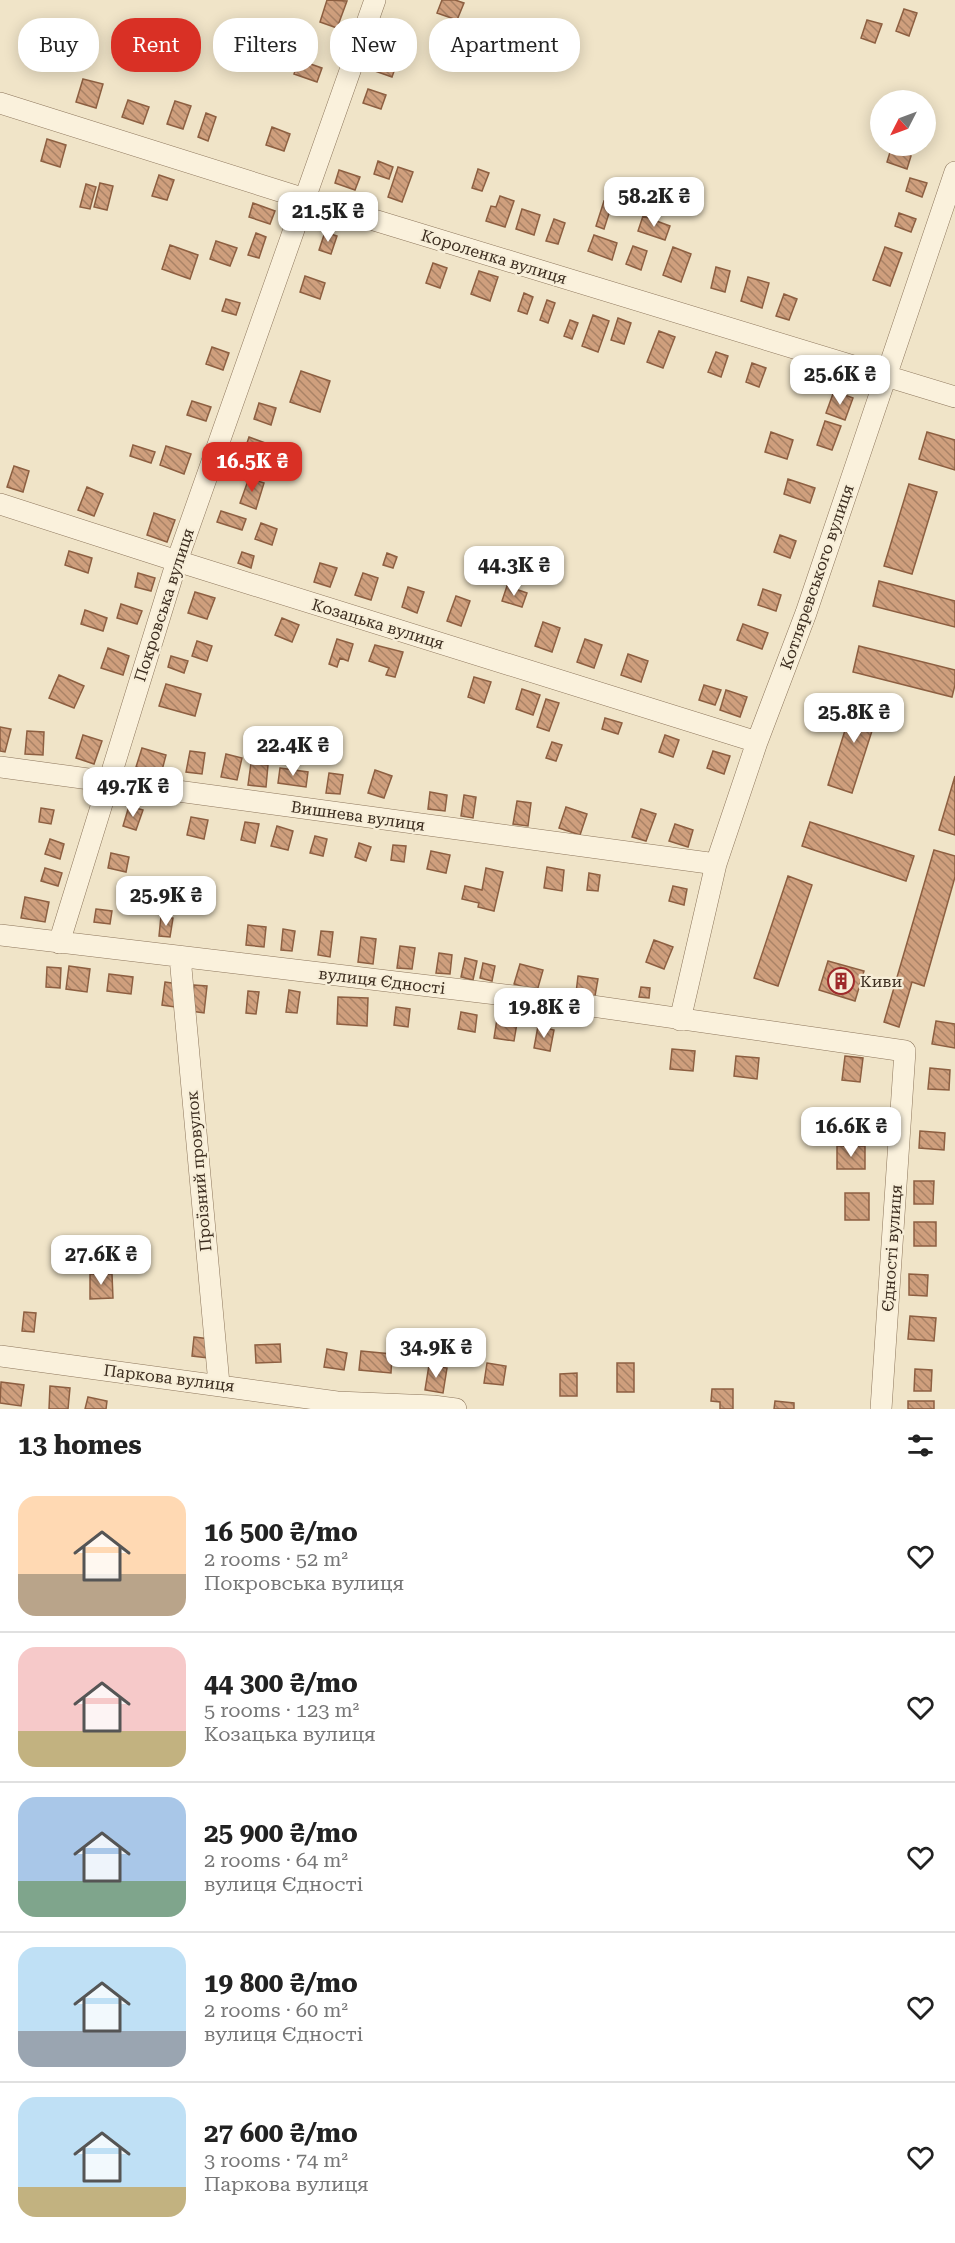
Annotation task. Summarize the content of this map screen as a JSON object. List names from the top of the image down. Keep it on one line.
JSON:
{"streets":{"street":["Короленка вулиця","Котляревського вулиця","Покровська вулиця","Козацька вулиця","Вишнева вулиця","вулиця Єдності","Проїзний провулок","Єдності вулиця","Паркова вулиця"]},"crossings":[["Короленка вулиця","Котляревського вулиця"],["Короленка вулиця","Покровська вулиця"],["Котляревського вулиця","Козацька вулиця"],["Котляревського вулиця","Вишнева вулиця"],["Котляревського вулиця","вулиця Єдності"],["Покровська вулиця","Козацька вулиця"],["Покровська вулиця","Вишнева вулиця"],["Покровська вулиця","вулиця Єдності"],["вулиця Єдності","Проїзний провулок"],["вулиця Єдності","Єдності вулиця"],["Проїзний провулок","Паркова вулиця"]],"places":{"building":["Киви"]},"north":"bottom left","page":{"chip":["Buy","Rent","Filters","New","Apartment"],"price":["58.2K ₴","21.5K ₴","25.6K ₴","16.5K ₴","44.3K ₴","25.8K ₴","22.4K ₴","49.7K ₴","25.9K ₴","19.8K ₴","16.6K ₴","27.6K ₴","34.9K ₴"],"heading":"13 homes","list":[{"name":"16 500 ₴/mo","note":"2 rooms · 52 m² · Покровська вулиця"},{"name":"44 300 ₴/mo","note":"5 rooms · 123 m² · Козацька вулиця"},{"name":"25 900 ₴/mo","note":"2 rooms · 64 m² · вулиця Єдності"},{"name":"19 800 ₴/mo","note":"2 rooms · 60 m² · вулиця Єдності"},{"name":"27 600 ₴/mo","note":"3 rooms · 74 m² · Паркова вулиця"}]}}
